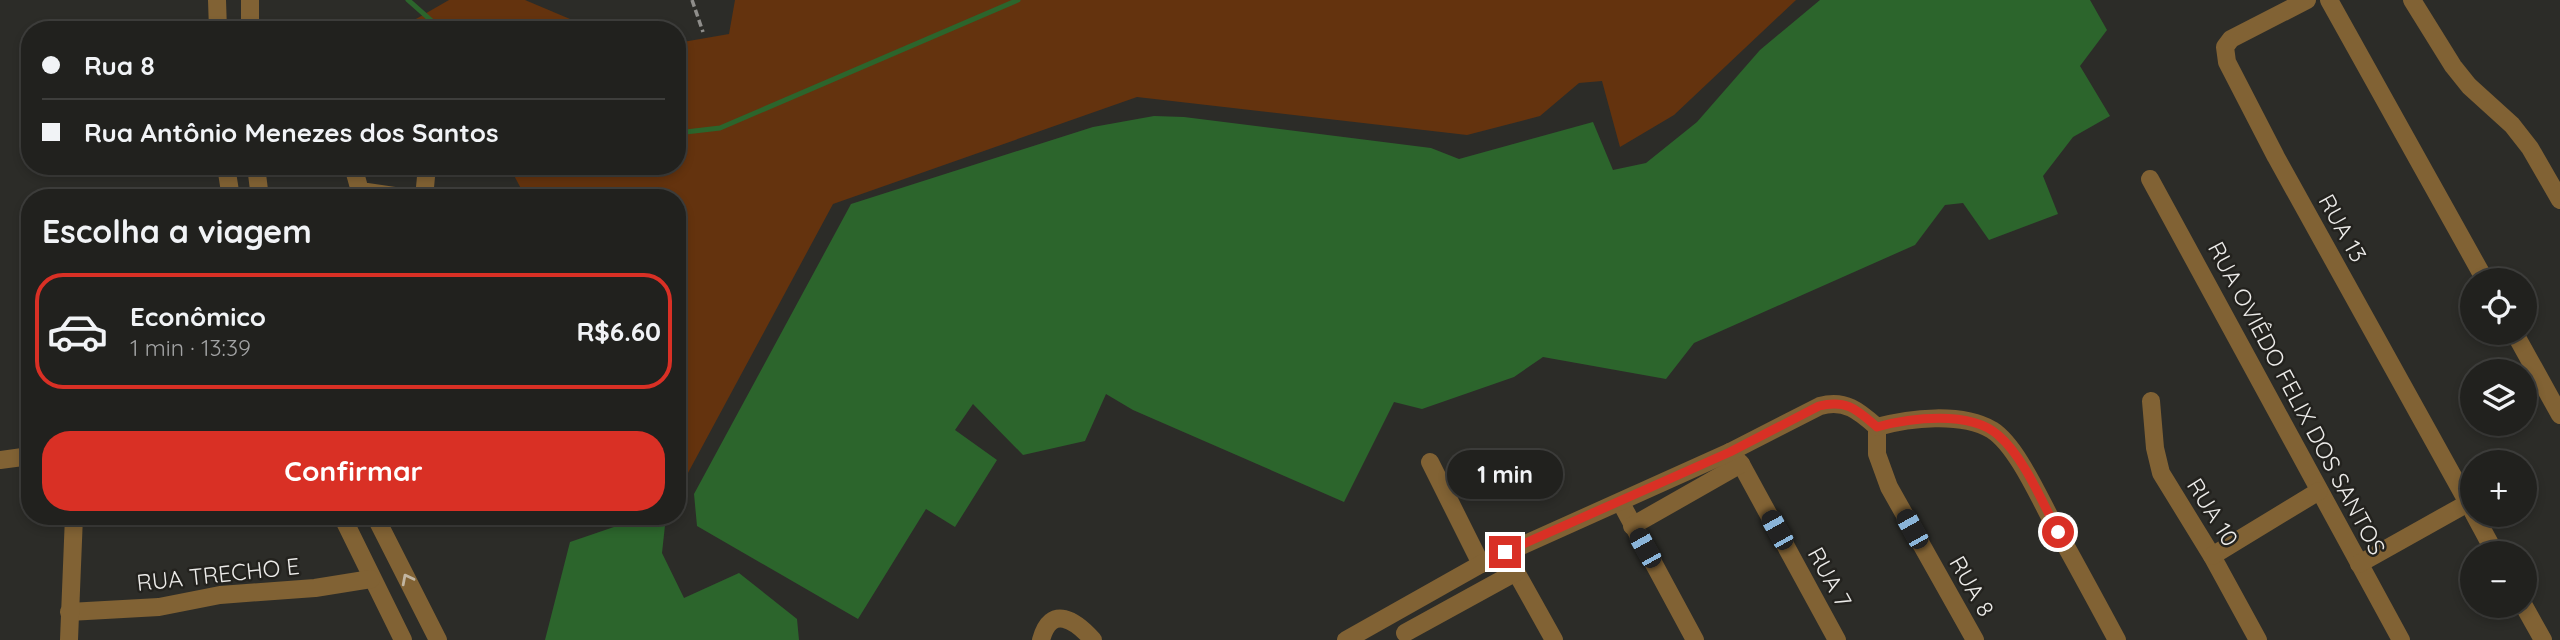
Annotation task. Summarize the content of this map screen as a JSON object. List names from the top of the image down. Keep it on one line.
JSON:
{"streets":{"street":["RUA 13","RUA OVIÊDO FELIX DOS SANTOS","RUA 10","RUA TRECHO E","RUA 7","RUA 8"]},"page":{"banner":["Rua 8","Rua Antônio Menezes dos Santos"],"heading":"Escolha a viagem","map_buttons":["+","−"],"list":[{"name":"Econômico","note":"1 min · 13:39","value":"R$6.60"}],"buttons":"Confirmar","bubble":"1 min"}}
